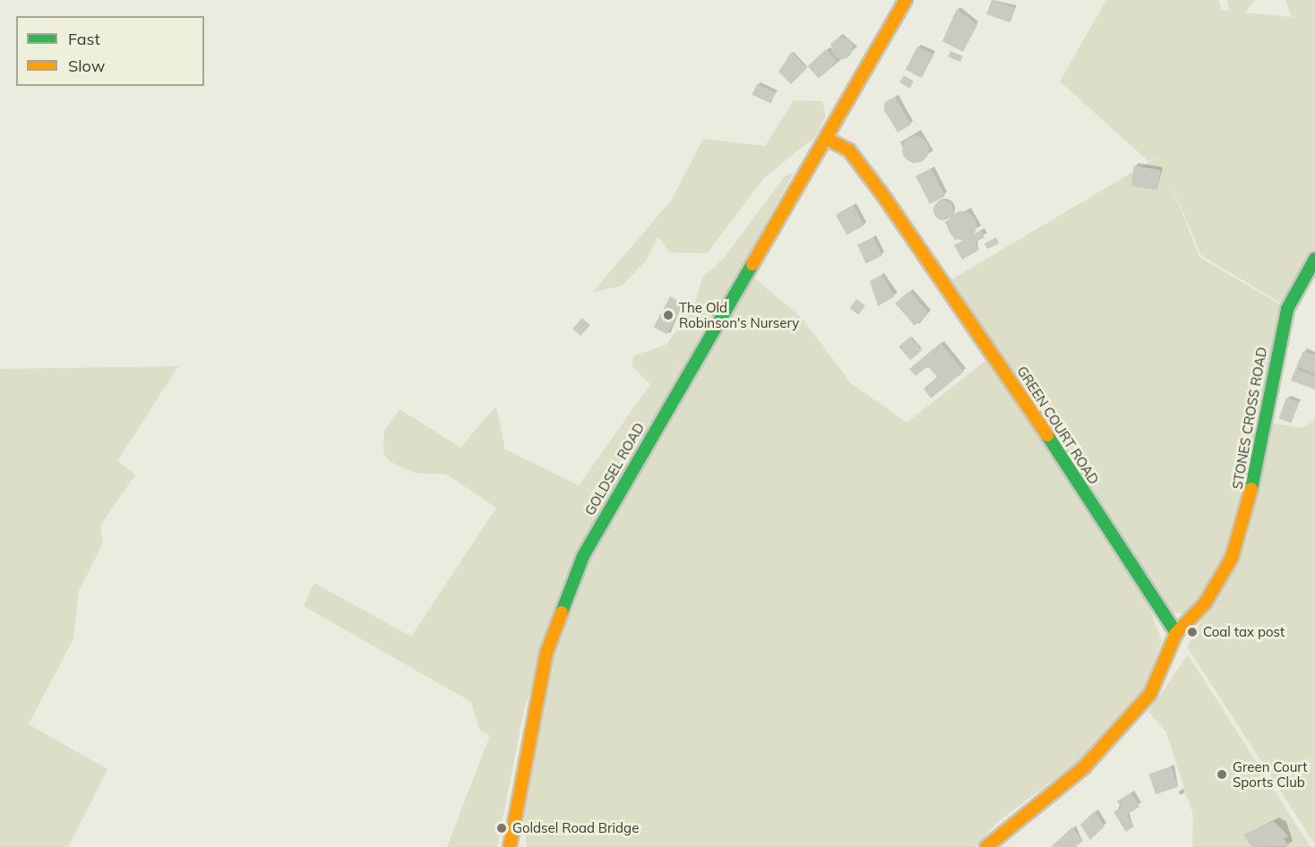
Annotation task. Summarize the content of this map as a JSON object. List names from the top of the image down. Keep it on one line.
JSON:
{"streets":{"street":["STONES CROSS ROAD","GREEN COURT ROAD","GOLDSEL ROAD"]},"crossings":[["STONES CROSS ROAD","GREEN COURT ROAD"],["GREEN COURT ROAD","GOLDSEL ROAD"]],"places":["The Old Robinson's Nursery","Coal tax post","Green Court Sports Club","Goldsel Road Bridge"],"legend":["Fast","Slow"]}
